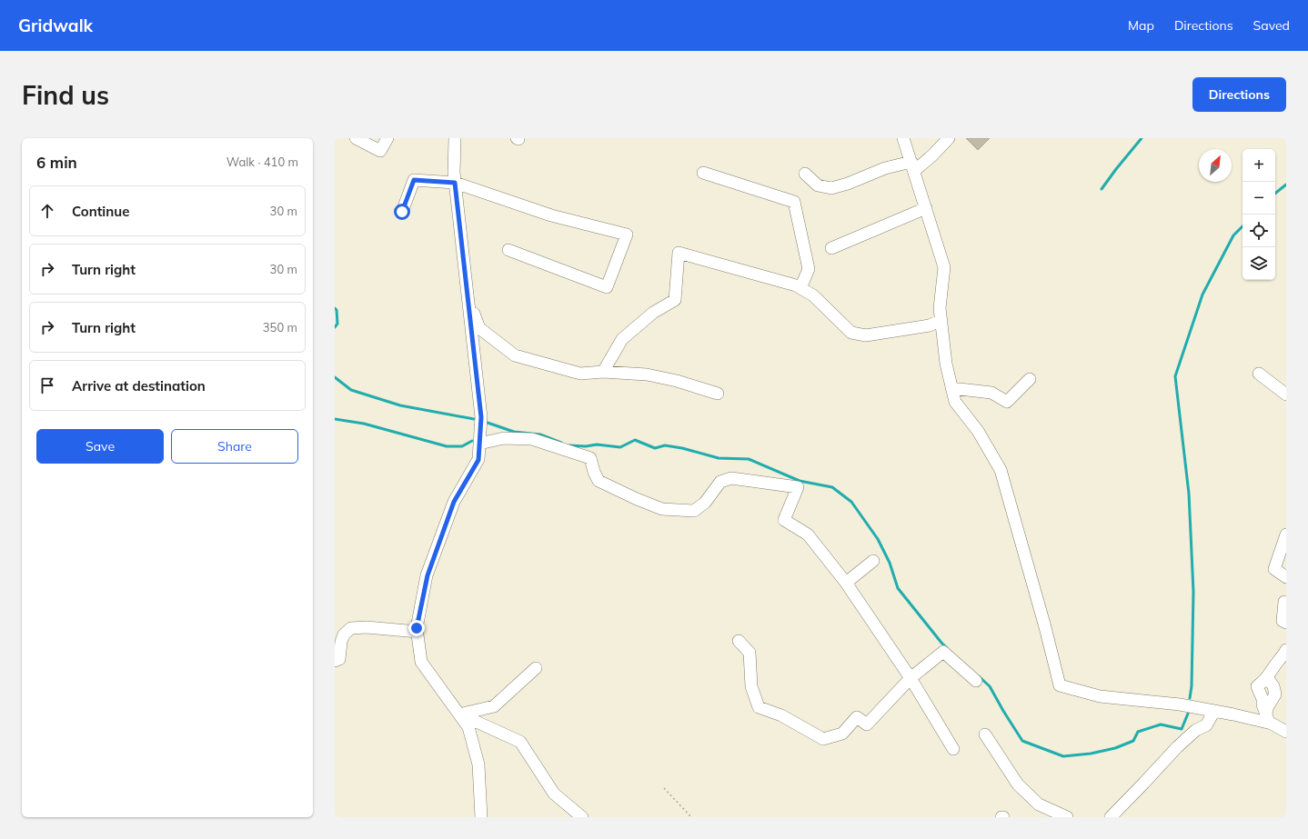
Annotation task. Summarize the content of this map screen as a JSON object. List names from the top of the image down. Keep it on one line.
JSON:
{"north":"top right","page":{"header":"Gridwalk","nav":["Map","Directions","Saved"],"buttons":["Directions",["Save","Share"]],"title":"Find us","heading":["6 min","Walk · 410 m"],"map_buttons":["+","−"],"list":[["Continue","30 m"],["Turn right","30 m"],["Turn right","350 m"],"Arrive at destination"]}}
